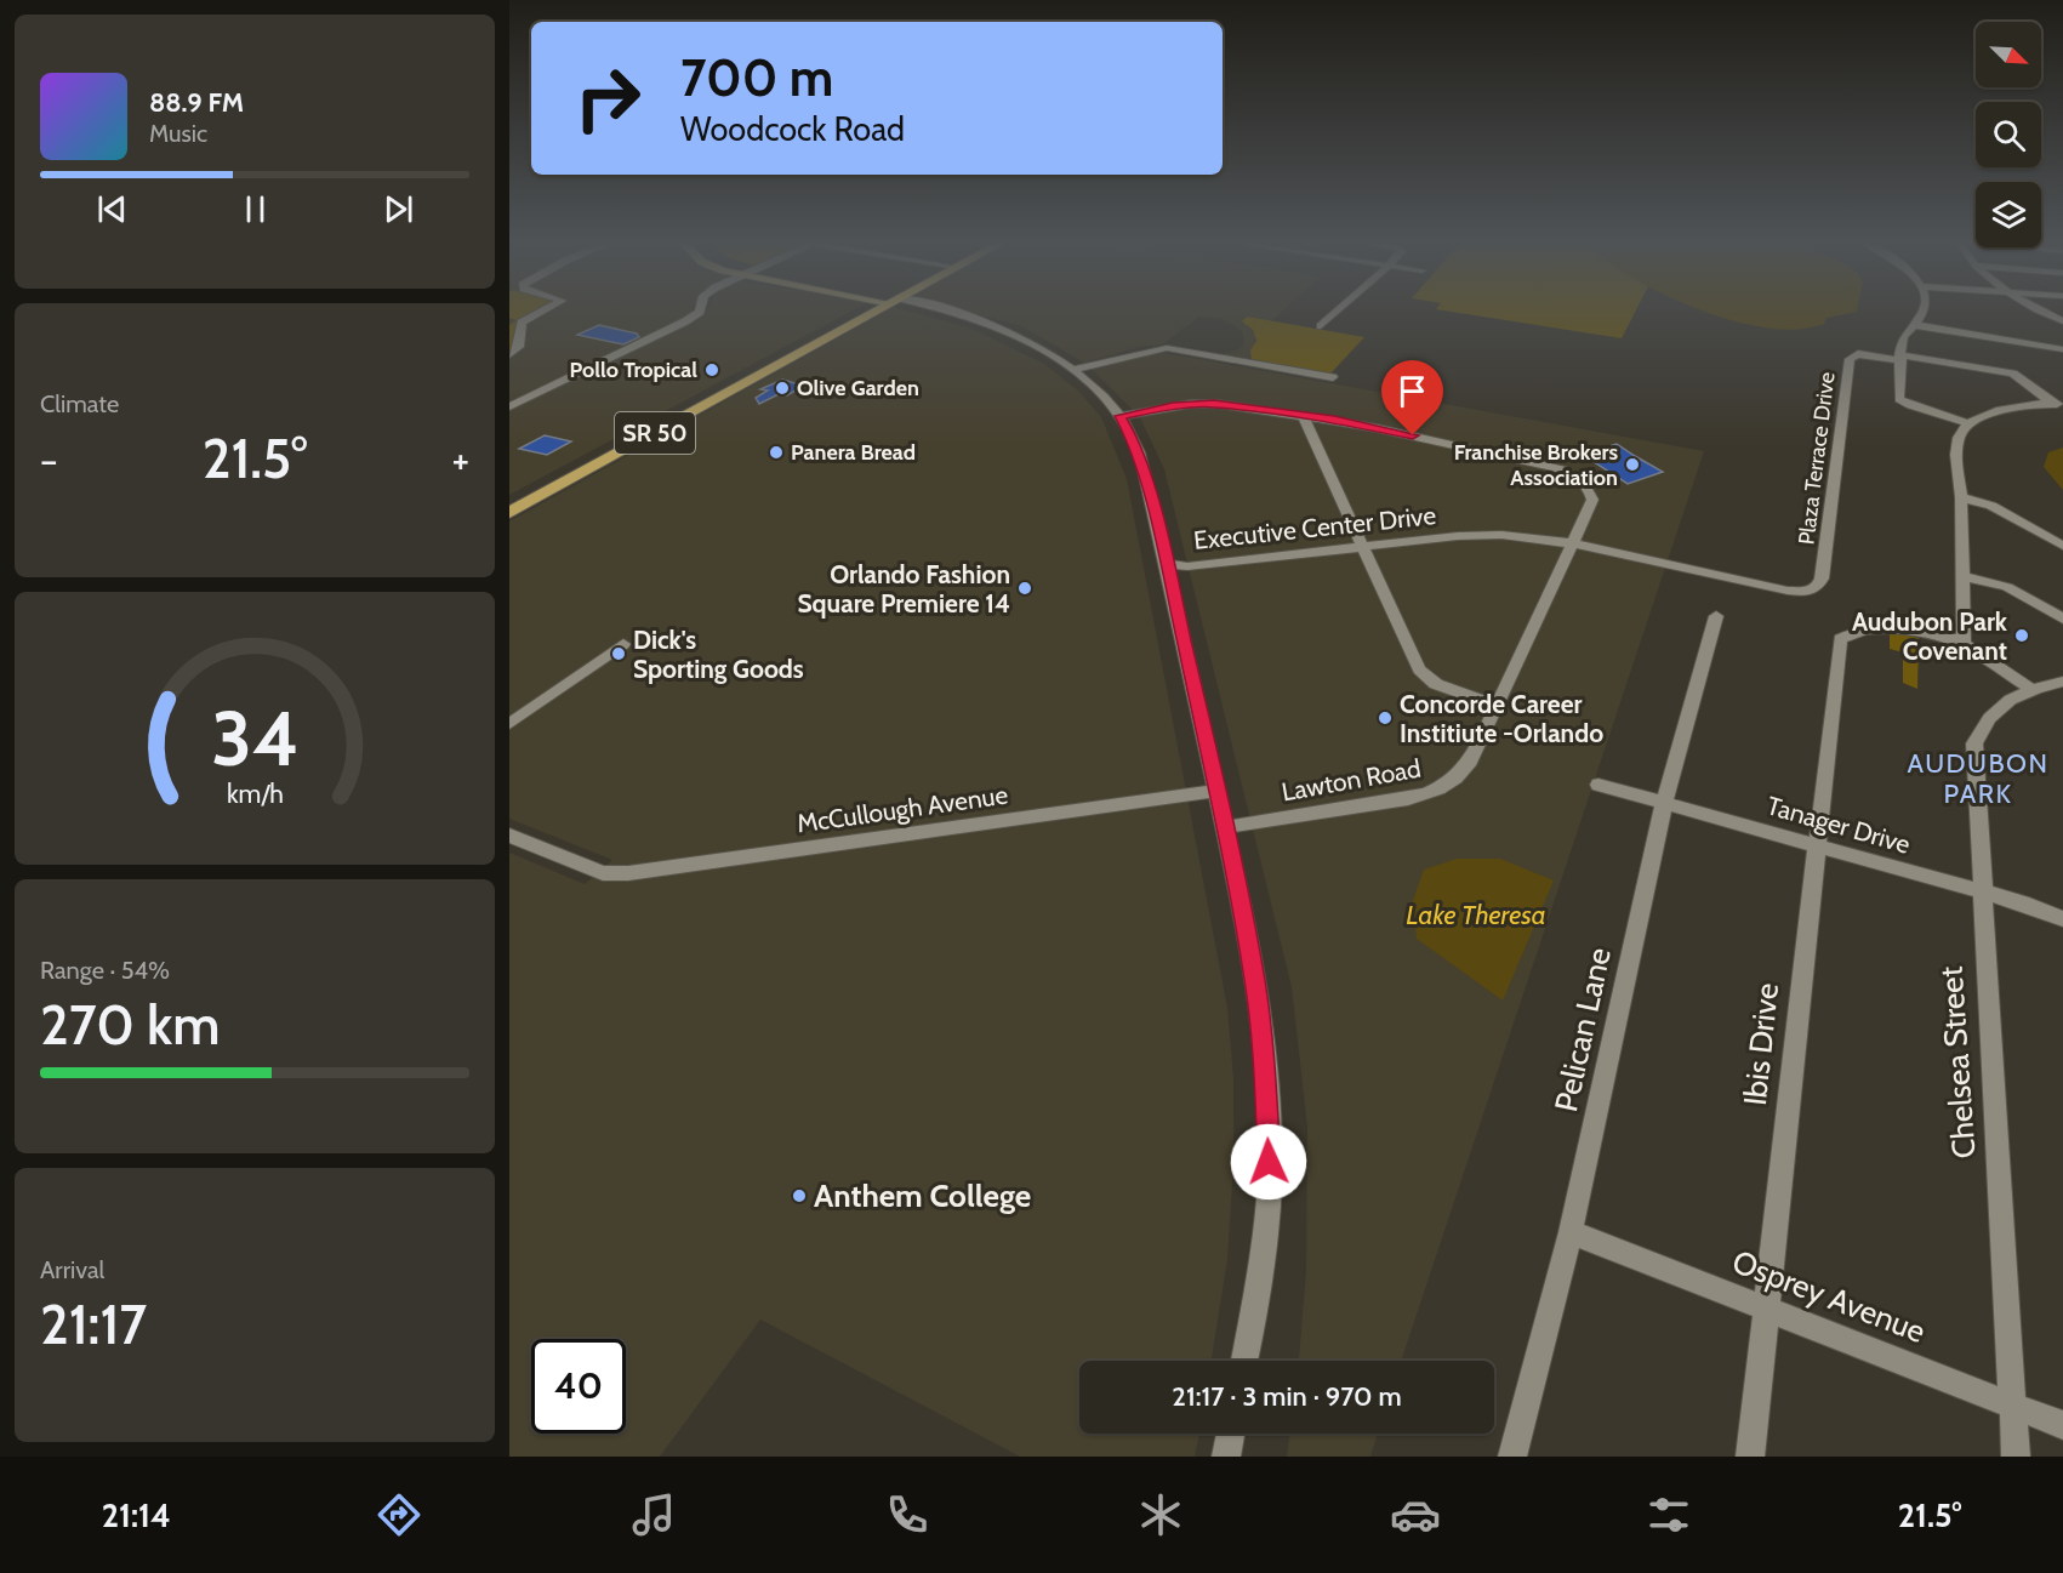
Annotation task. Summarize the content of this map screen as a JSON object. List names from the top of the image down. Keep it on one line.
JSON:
{"streets":{"highway":["SR 50"],"street":["Plaza Terrace Drive","Executive Center Drive","Lawton Road","McCullough Avenue","Tanager Drive","Pelican Lane","Ibis Drive","Chelsea Street","Osprey Avenue"]},"crossings":[["Plaza Terrace Drive","Executive Center Drive"],["Executive Center Drive","Lawton Road"],["Tanager Drive","Pelican Lane"],["Tanager Drive","Ibis Drive"],["Tanager Drive","Chelsea Street"],["Pelican Lane","Osprey Avenue"],["Ibis Drive","Osprey Avenue"],["Chelsea Street","Osprey Avenue"]],"districts":["AUDUBON PARK"],"water":["Lake Theresa"],"places":["Pollo Tropical","Olive Garden","Panera Bread","Franchise Brokers Association","Orlando Fashion Square Premiere 14","Audubon Park Covenant","Dick's Sporting Goods","Concorde Career Institiute -Orlando","Anthem College"],"north":"bottom right","page":{"turn":["700 m","Woodcock Road"],"song":["88.9 FM","Music"],"tile":["Climate",["Range · 54%","270 km"],["Arrival","21:17"]],"heat":["−","21.5°","+"],"limit":"40","trip":"21:17 · 3 min · 970 m","tabs":["21:14","21.5°"],"gauge":["34","km/h"]}}
